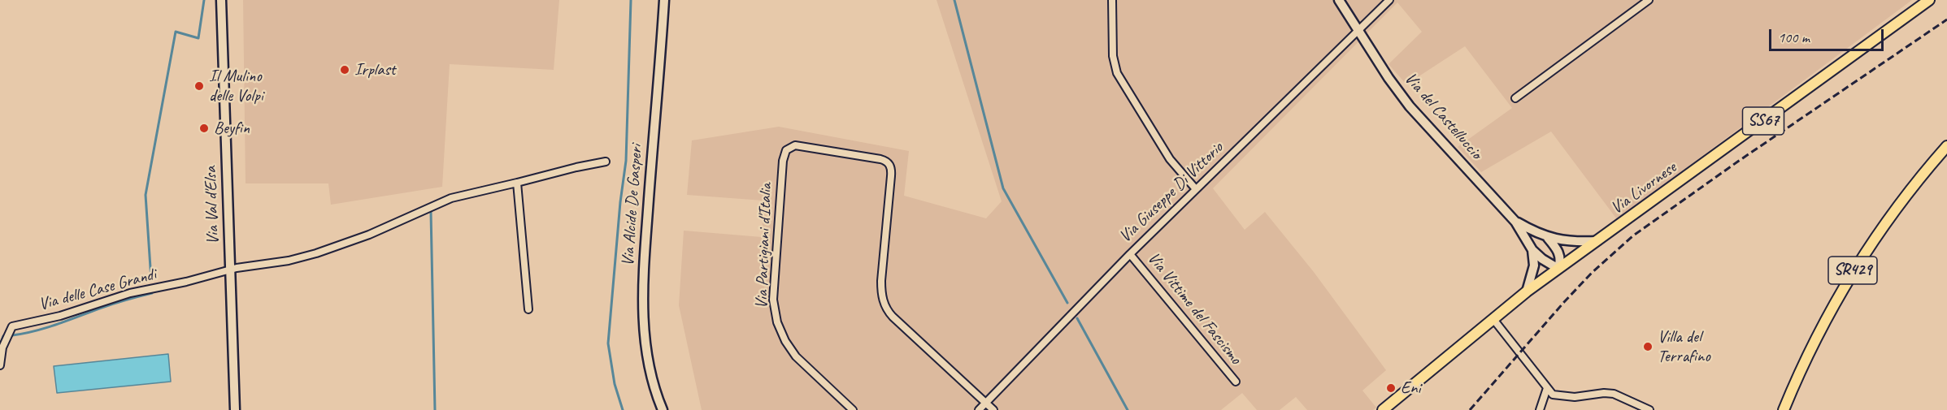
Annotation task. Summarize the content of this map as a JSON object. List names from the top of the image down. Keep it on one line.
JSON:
{"streets":{"main road":["SS67","Via Livornese","SR429"],"street":["Via del Castelluccio","Via Giuseppe Di Vittorio","Via Val d'Elsa","Via Alcide De Gasperi","Via Partigiani d'Italia","Via delle Case Grandi","Via Vittime del Fascismo"]},"crossings":[["Via del Castelluccio","Via Livornese"],["Via del Castelluccio","Via Giuseppe Di Vittorio"],["Via Giuseppe Di Vittorio","Via Partigiani d'Italia"],["Via Giuseppe Di Vittorio","Via Vittime del Fascismo"],["Via Val d'Elsa","Via delle Case Grandi"]],"places":["Irplast","Il Mulino delle Volpi","Beyfin","Villa del Terrafino","Eni"],"scale_bar":"100 m"}
